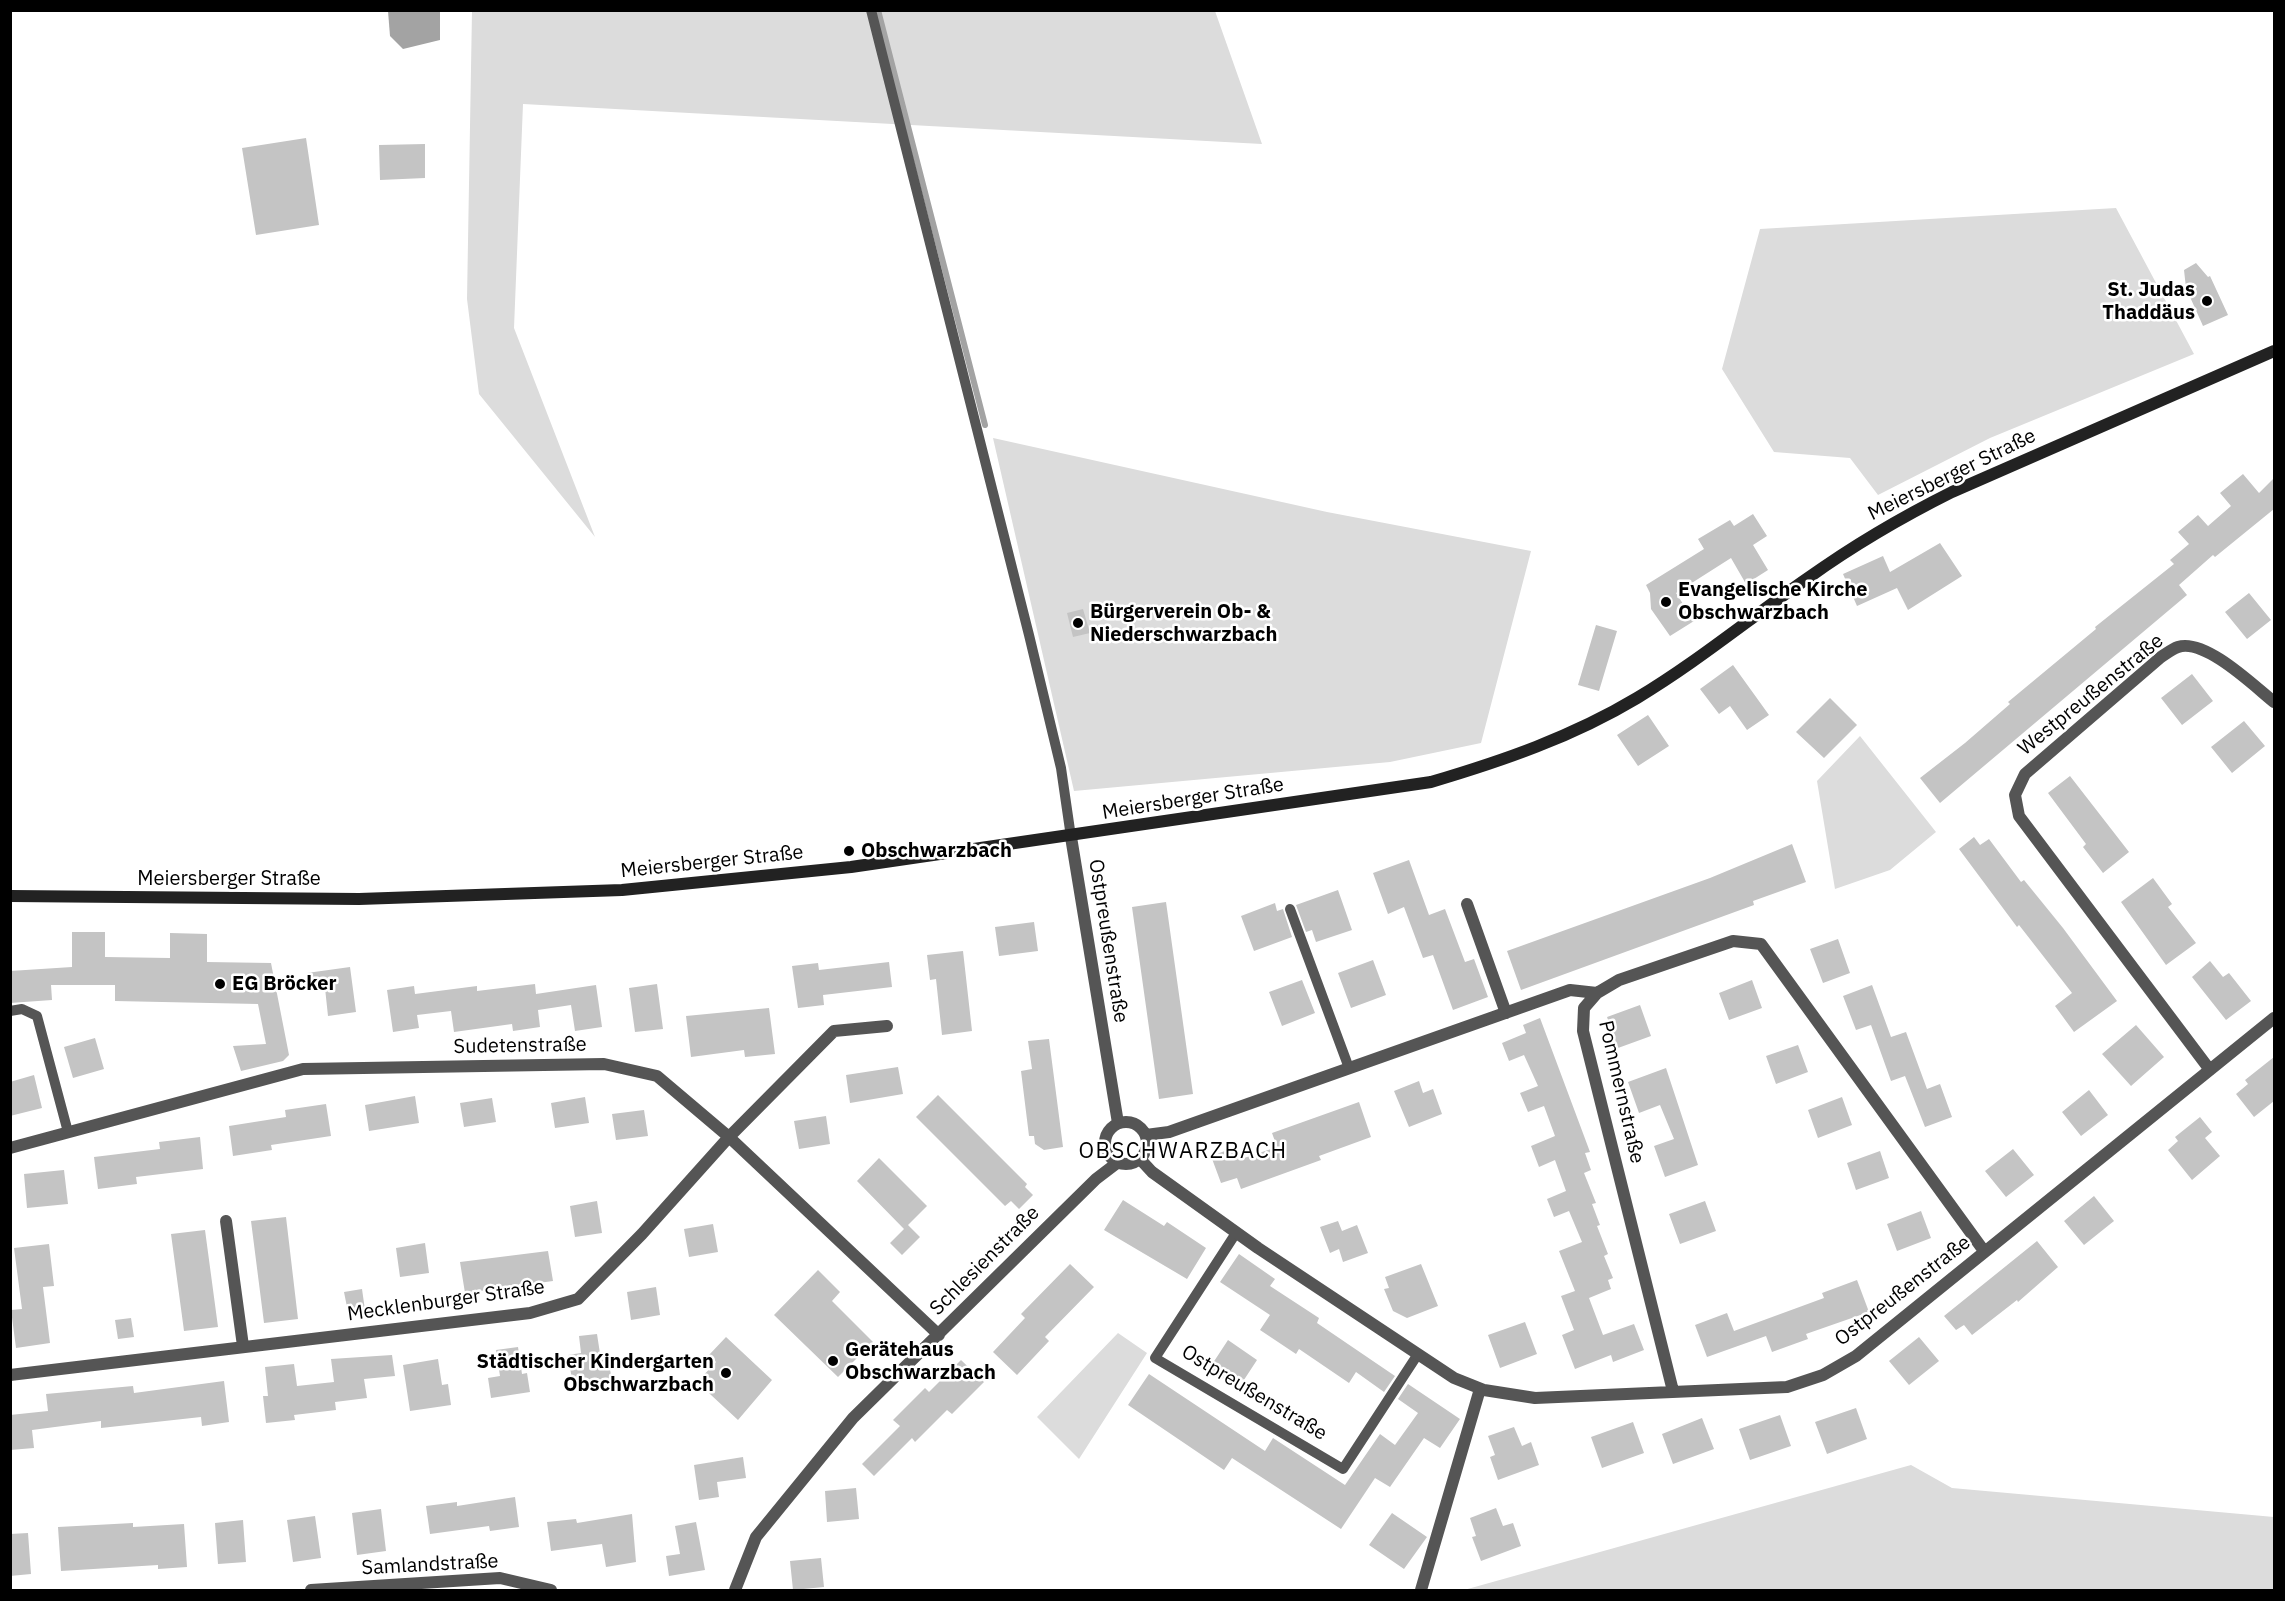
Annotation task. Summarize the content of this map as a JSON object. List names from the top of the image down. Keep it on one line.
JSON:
{"streets":{"main road":["Meiersberger Straße"],"street":["Westpreußenstraße","Ostpreußenstraße","Sudetenstraße","Pommernstraße","Schlesienstraße","Mecklenburger Straße","Samlandstraße"]},"crossings":[["Meiersberger Straße","Ostpreußenstraße"],["Westpreußenstraße","Ostpreußenstraße"],["Ostpreußenstraße","Pommernstraße"],["Ostpreußenstraße","Schlesienstraße"],["Sudetenstraße","Schlesienstraße"],["Sudetenstraße","Mecklenburger Straße"]],"districts":["OBSCHWARZBACH"],"places":["St. Judas Thaddäus","Evangelische Kirche Obschwarzbach","Bürgerverein Ob- & Niederschwarzbach","Obschwarzbach","EG Bröcker","Gerätehaus Obschwarzbach","Städtischer Kindergarten Obschwarzbach"]}
